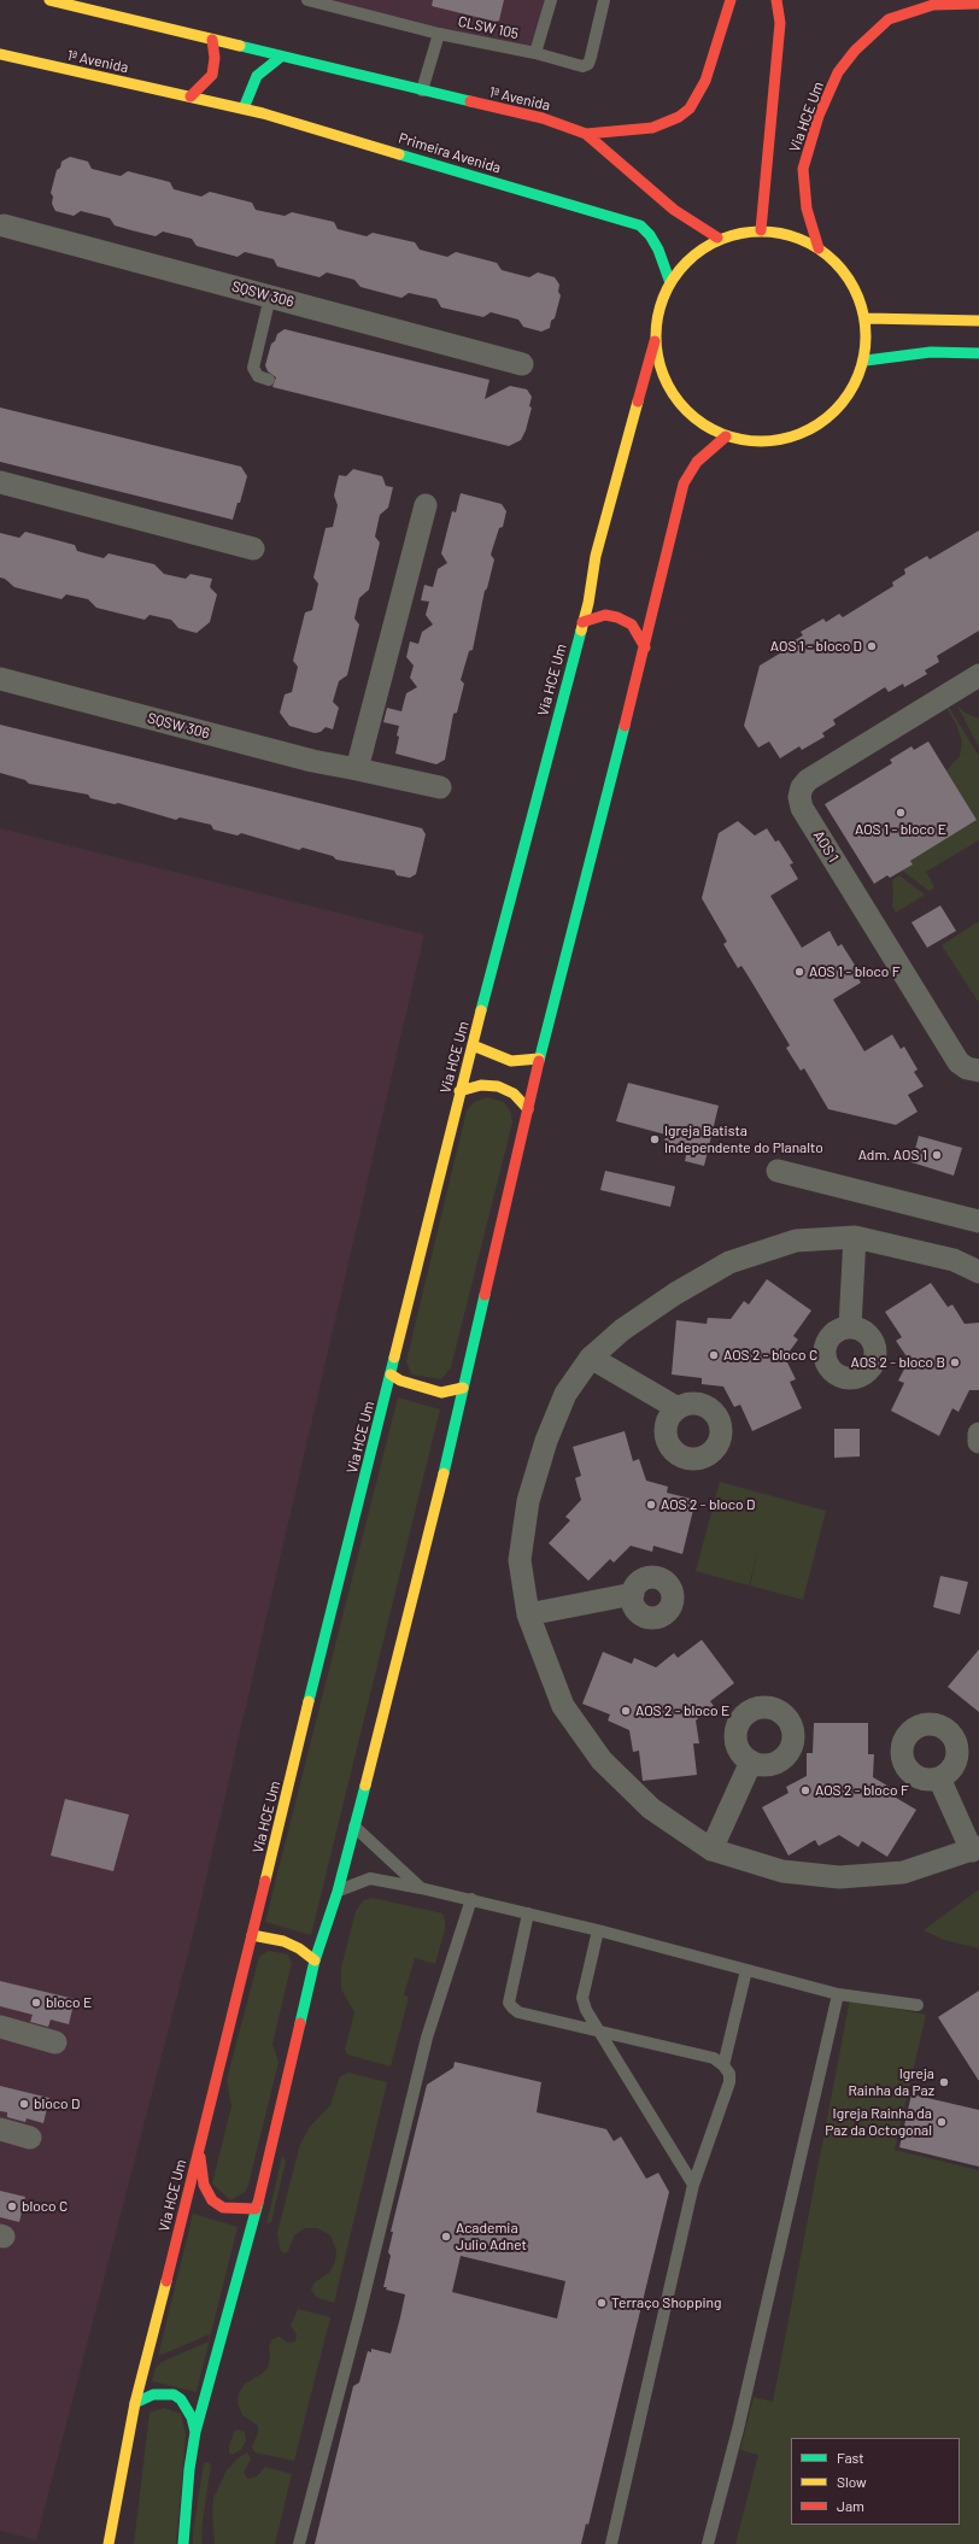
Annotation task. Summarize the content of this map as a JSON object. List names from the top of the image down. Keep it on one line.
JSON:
{"streets":{"main road":["1ª Avenida","Via HCE Um","Primeira Avenida"],"street":["SQSW 306","AOS 1"],"lane":["CLSW 105"]},"crossings":[["CLSW 105","1ª Avenida"],["1ª Avenida","Via HCE Um"],["1ª Avenida","Primeira Avenida"],["Via HCE Um","Primeira Avenida"]],"places":["AOS 1 - bloco D","AOS 1 - bloco E","AOS 1 - bloco F","Igreja Batista Independente do Planalto","Adm. AOS 1","AOS 2 - bloco C","AOS 2 - bloco B","AOS 2 - bloco D","AOS 2 - bloco E","AOS 2 - bloco F","bloco E","Igreja Rainha da Paz","bloco D","Igreja Rainha da Paz da Octogonal","bloco C","Academia Julio Adnet","Terraço Shopping"],"legend":["Fast","Slow","Jam"]}
